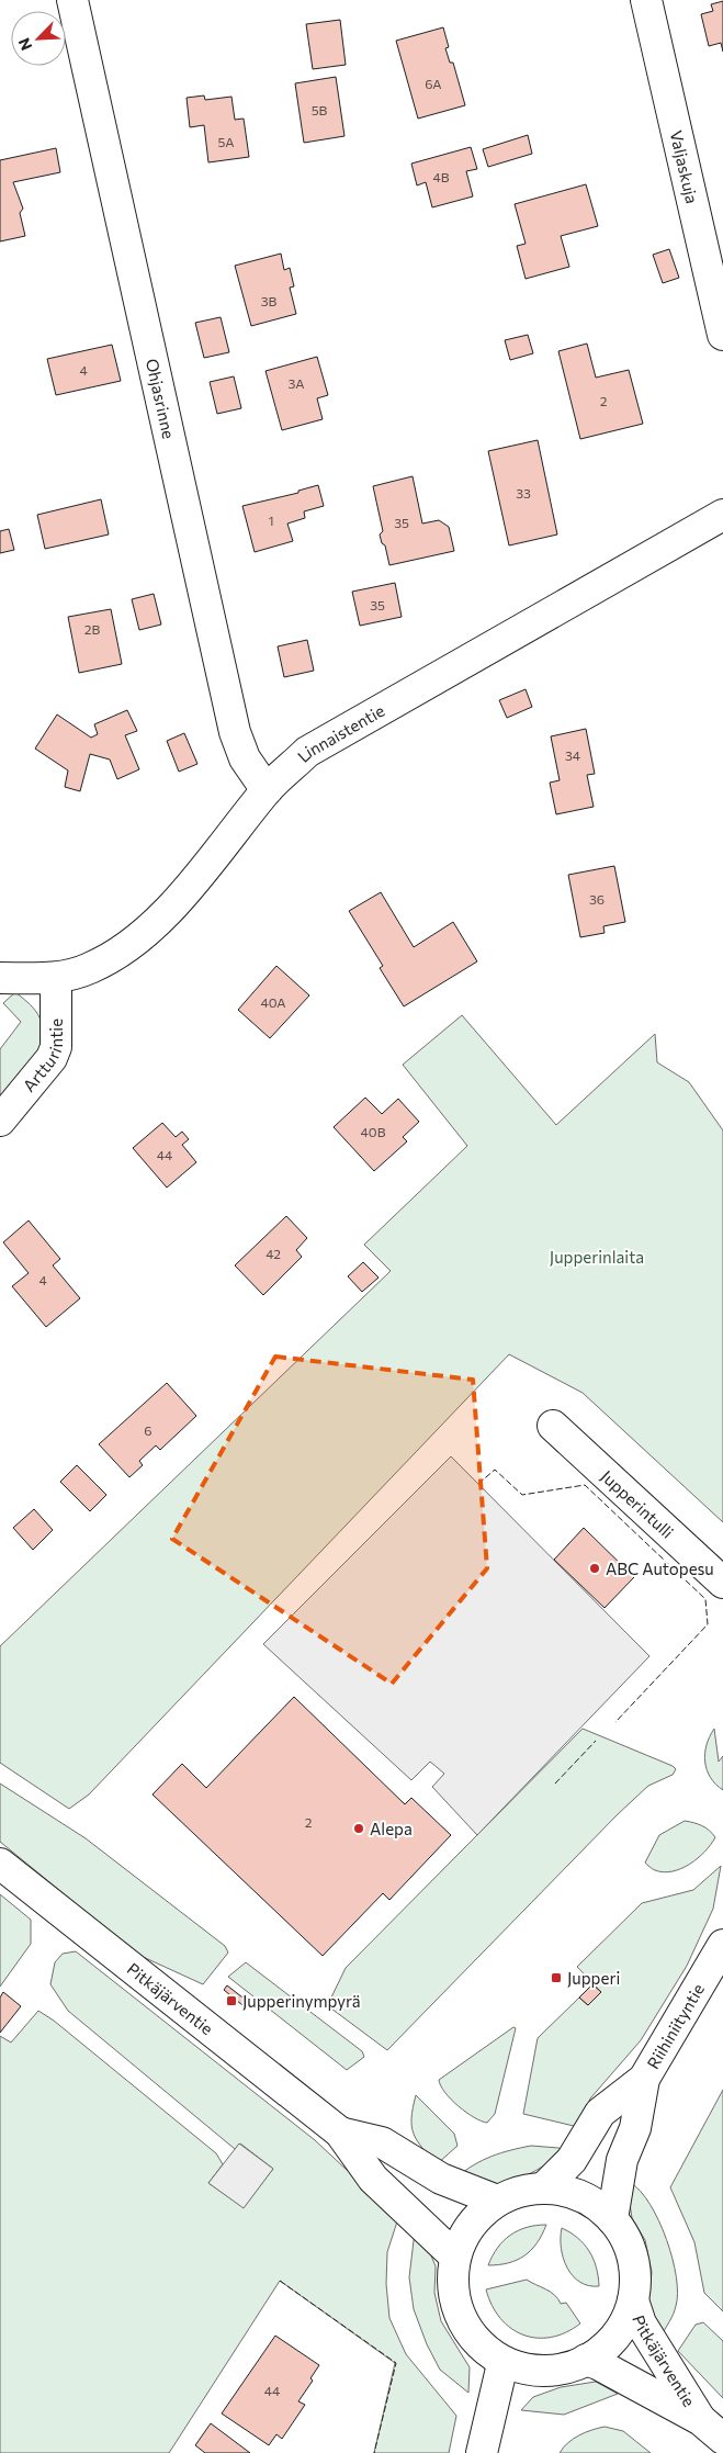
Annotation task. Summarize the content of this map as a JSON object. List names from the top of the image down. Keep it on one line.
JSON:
{"streets":{"street":["Valjaskuja","Ohjasrinne","Linnaistentie","Artturintie","Jupperintulli","Pitkäjärventie","Riihiniityntie"]},"crossings":[["Ohjasrinne","Linnaistentie"],["Linnaistentie","Artturintie"],["Pitkäjärventie","Riihiniityntie"]],"parks":["Jupperinlaita"],"places":{"other":["ABC Autopesu","Alepa"],"transit":["Jupperi","Jupperinympyrä"]},"house_numbers":["6A","5B","5A","4B","3B","4","3A","2","33","1","35","35","2B","34","36","40A","40B","44","42","4","6","2","44"],"north":"bottom left"}
